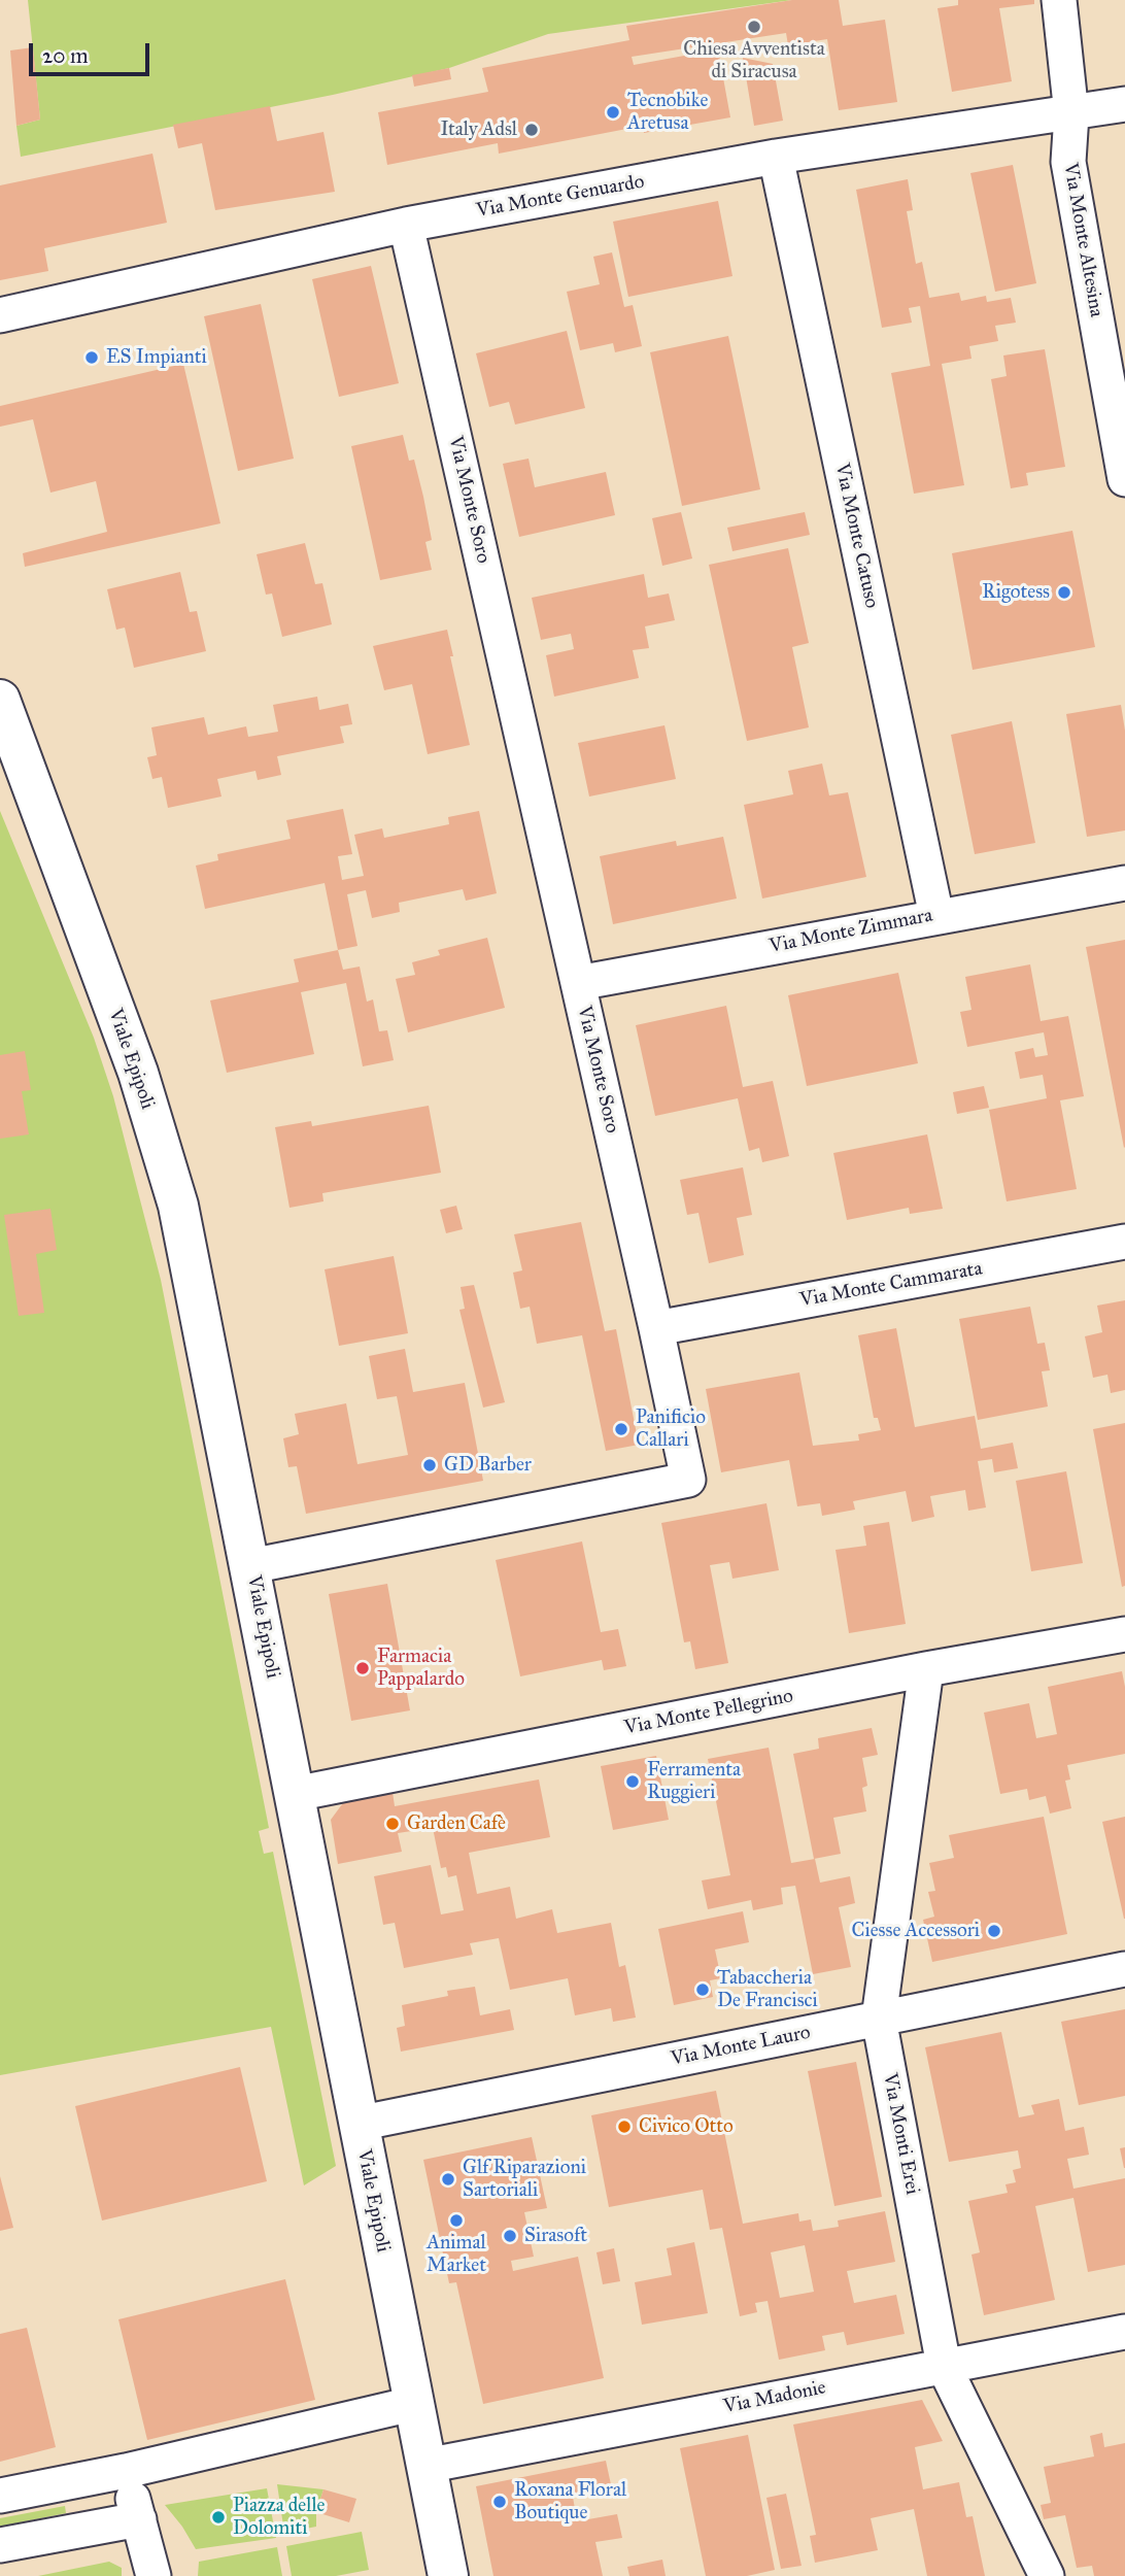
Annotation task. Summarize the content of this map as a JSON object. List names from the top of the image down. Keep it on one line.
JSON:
{"streets":{"main road":["Viale Epipoli"],"street":["Via Monte Genuardo","Via Monte Altesina","Via Monte Soro","Via Monte Catuso","Via Monte Zimmara","Via Monte Cammarata","Via Monte Pellegrino","Via Monte Lauro","Via Monti Erei","Via Madonie"]},"crossings":[["Via Monte Genuardo","Via Monte Altesina"],["Via Monte Genuardo","Via Monte Soro"],["Via Monte Genuardo","Via Monte Catuso"],["Via Monte Soro","Via Monte Zimmara"],["Via Monte Soro","Viale Epipoli"],["Via Monte Soro","Via Monte Cammarata"],["Via Monte Catuso","Via Monte Zimmara"],["Viale Epipoli","Via Monte Pellegrino"],["Viale Epipoli","Via Monte Lauro"],["Viale Epipoli","Via Madonie"],["Via Monte Pellegrino","Via Monti Erei"],["Via Monte Lauro","Via Monti Erei"],["Via Monti Erei","Via Madonie"]],"places":["Chiesa Avventista di Siracusa","Tecnobike Aretusa","Italy Adsl","ES Impianti","Rigotess","Panificio Callari","GD Barber","Farmacia Pappalardo","Ferramenta Ruggieri","Garden Cafè","Ciesse Accessori","Tabaccheria De Francisci","Civico Otto","Glf Riparazioni Sartoriali","Animal Market","Sirasoft","Roxana Floral Boutique","Piazza delle Dolomiti"],"scale_bar":"20 m"}
